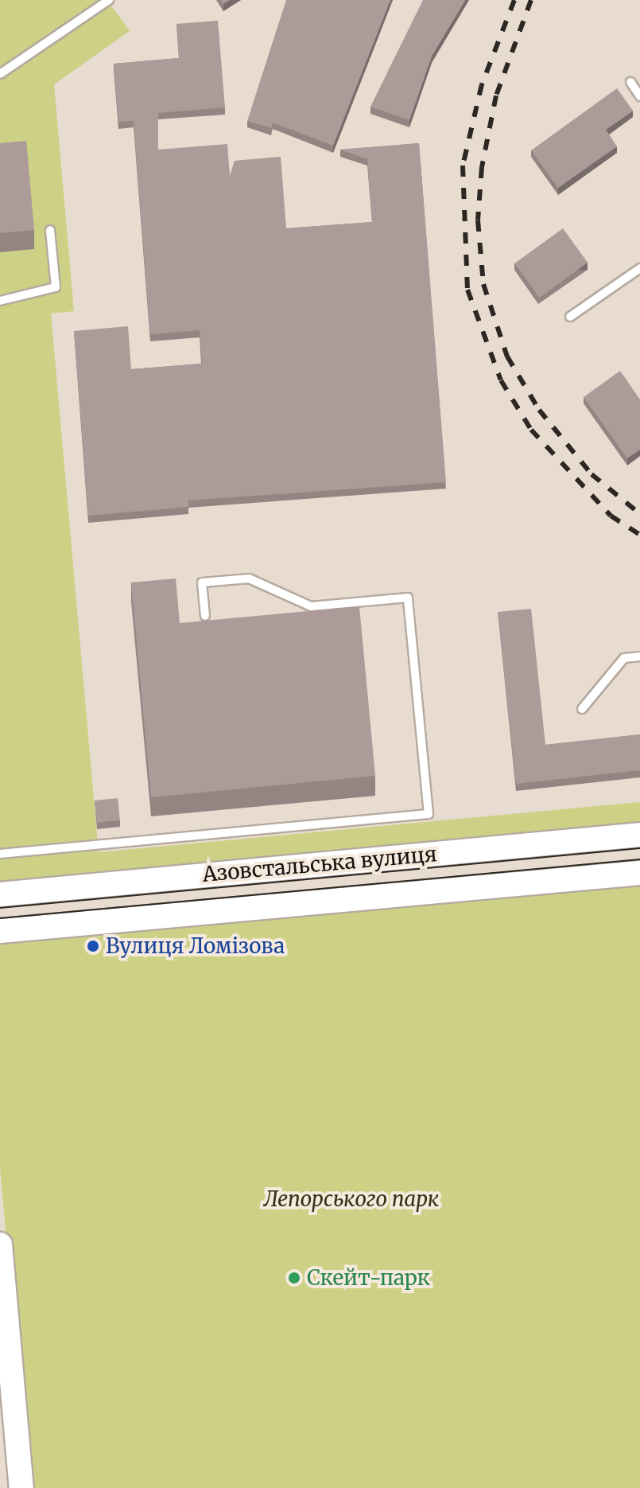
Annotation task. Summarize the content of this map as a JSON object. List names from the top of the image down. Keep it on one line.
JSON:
{"streets":{"street":["Азовстальська вулиця"]},"parks":["Лепорського парк"],"places":["Вулиця Ломізова","Скейт-парк"]}
